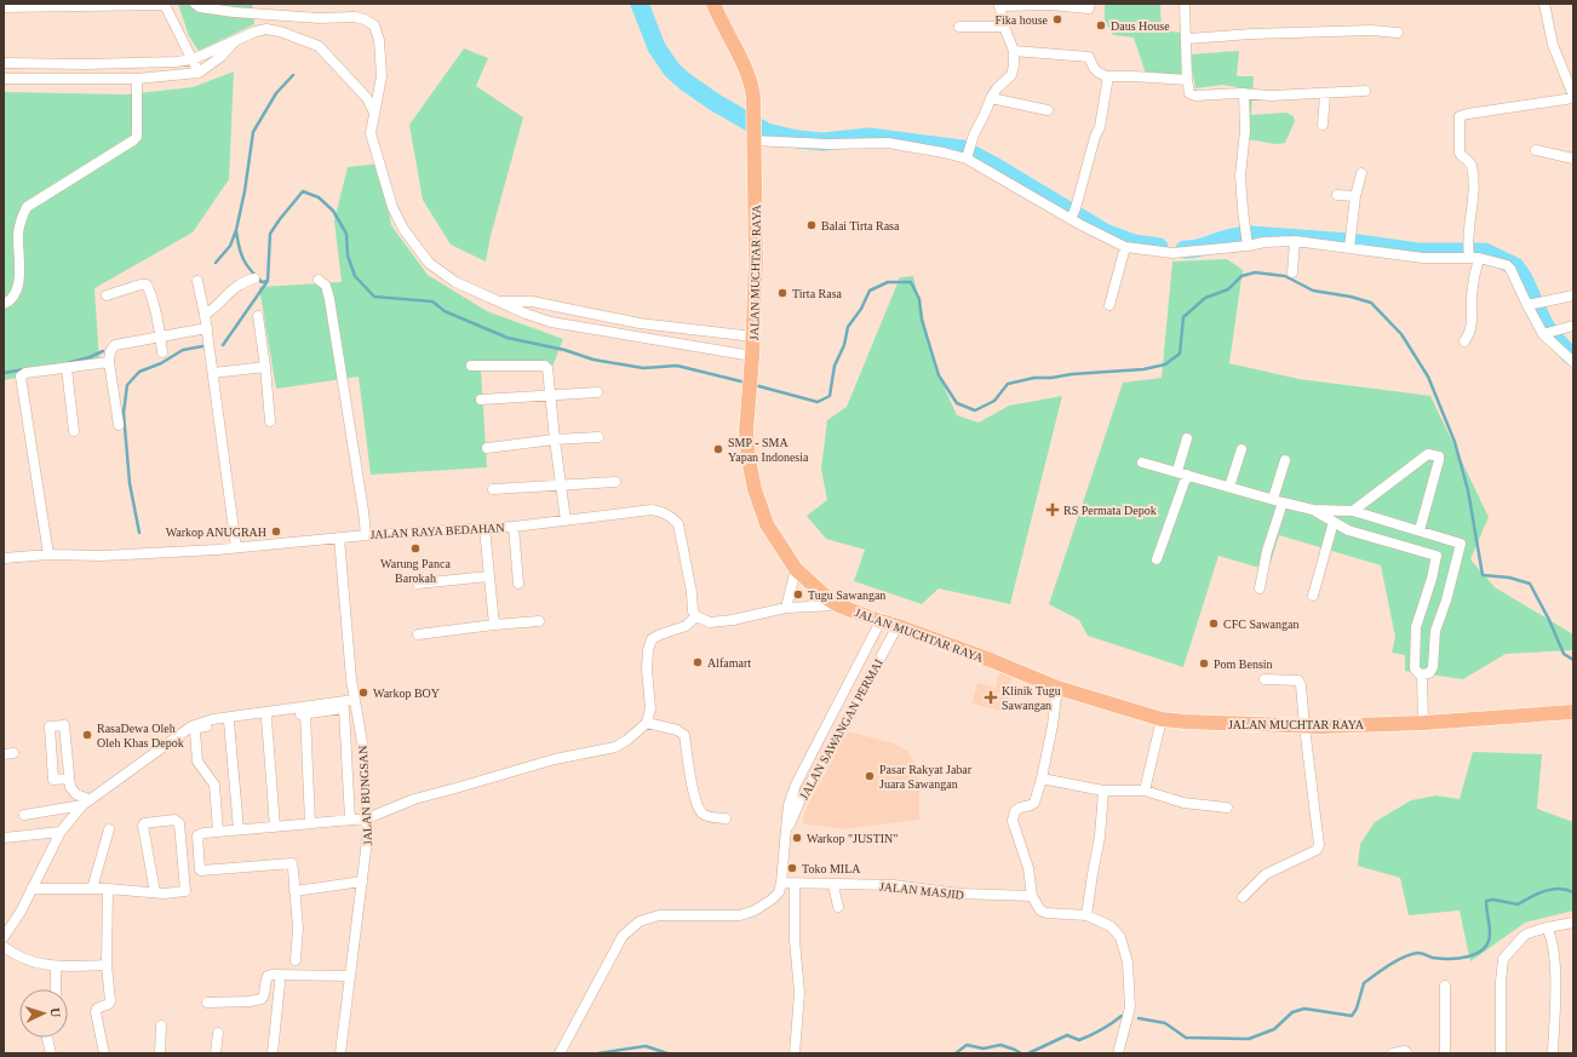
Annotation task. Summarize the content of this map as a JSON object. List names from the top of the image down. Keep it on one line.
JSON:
{"streets":{"highway":["JALAN MUCHTAR RAYA"],"street":["JALAN RAYA BEDAHAN","JALAN SAWANGAN PERMAI","JALAN BUNGSAN","JALAN MASJID"]},"crossings":[["JALAN MUCHTAR RAYA","JALAN SAWANGAN PERMAI"],["JALAN RAYA BEDAHAN","JALAN BUNGSAN"],["JALAN SAWANGAN PERMAI","JALAN MASJID"]],"places":{"other":["Fika house","Daus House","Balai Tirta Rasa","Tirta Rasa","SMP - SMA Yapan Indonesia","Warkop ANUGRAH","Warung Panca Barokah","Tugu Sawangan","CFC Sawangan","Alfamart","Pom Bensin","Warkop BOY","RasaDewa Oleh Oleh Khas Depok","Pasar Rakyat Jabar Juara Sawangan","Warkop \"JUSTIN\"","Toko MILA"],"health":["RS Permata Depok","Klinik Tugu Sawangan"]},"north":"right"}
